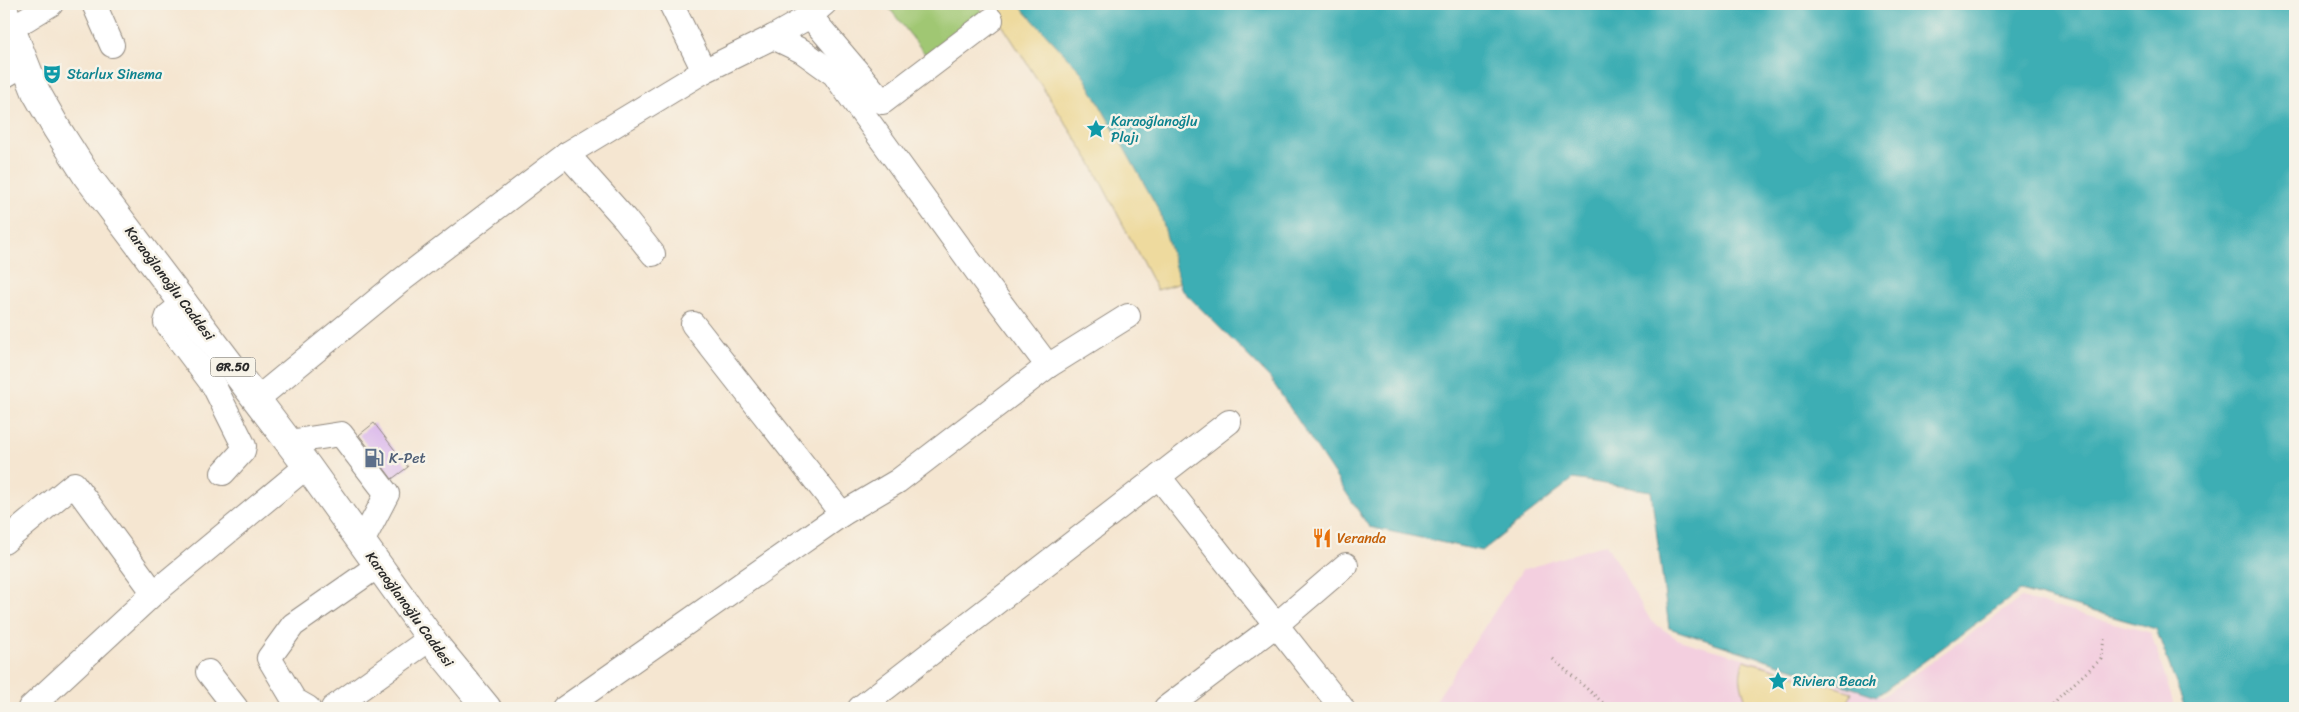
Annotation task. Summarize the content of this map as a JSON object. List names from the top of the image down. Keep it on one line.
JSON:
{"streets":{"main road":["Karaoğlanoğlu Caddesi","GR.50"]},"places":{"theatre":["Starlux Sinema"],"place":["Karaoğlanoğlu Plajı","Riviera Beach"],"fuel station":["K-Pet"],"restaurant":["Veranda"]}}
